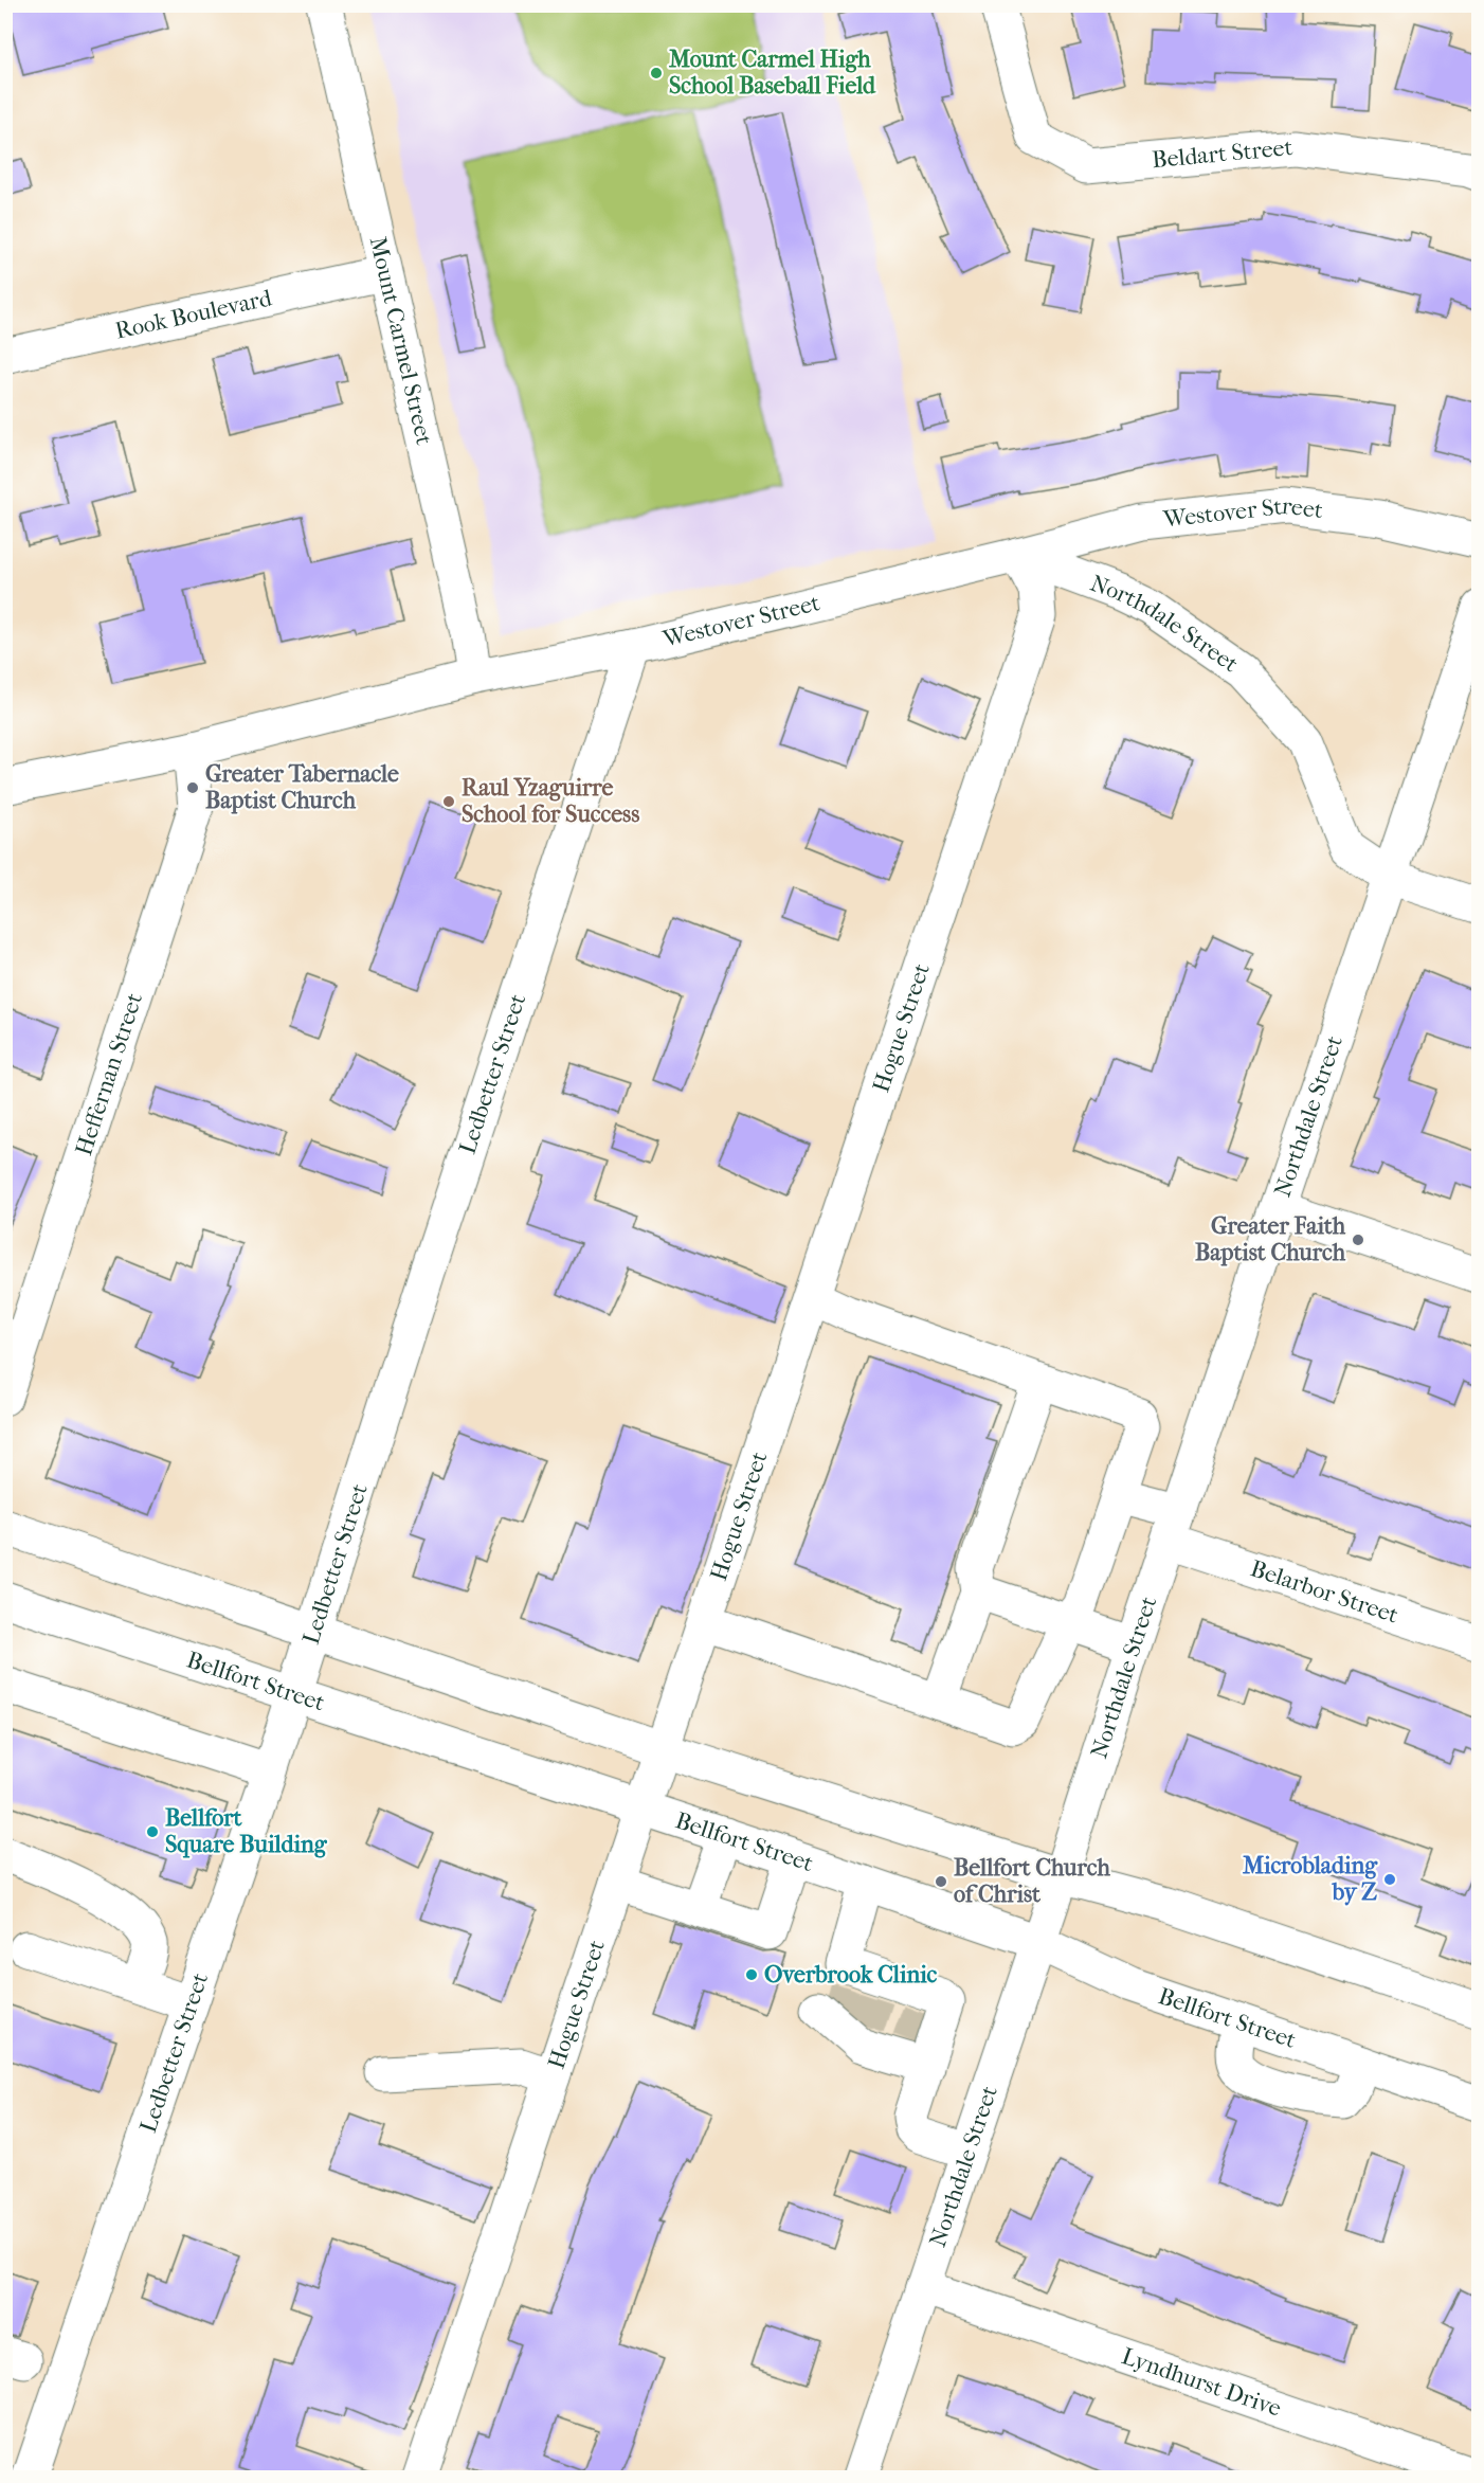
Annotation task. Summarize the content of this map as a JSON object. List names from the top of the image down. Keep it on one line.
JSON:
{"streets":{"street":["Beldart Street","Rook Boulevard","Mount Carmel Street","Westover Street","Northdale Street","Hogue Street","Ledbetter Street","Heffernan Street","Belarbor Street","Bellfort Street","Lyndhurst Drive"]},"crossings":[["Rook Boulevard","Mount Carmel Street"],["Mount Carmel Street","Westover Street"],["Westover Street","Northdale Street"],["Westover Street","Hogue Street"],["Westover Street","Ledbetter Street"],["Westover Street","Heffernan Street"],["Northdale Street","Hogue Street"],["Northdale Street","Belarbor Street"],["Northdale Street","Bellfort Street"],["Northdale Street","Lyndhurst Drive"],["Hogue Street","Bellfort Street"],["Ledbetter Street","Bellfort Street"]],"places":["Mount Carmel High School Baseball Field","Greater Tabernacle Baptist Church","Raul Yzaguirre School for Success","Greater Faith Baptist Church","Bellfort Square Building","Microblading by Z","Bellfort Church of Christ","Overbrook Clinic"]}
